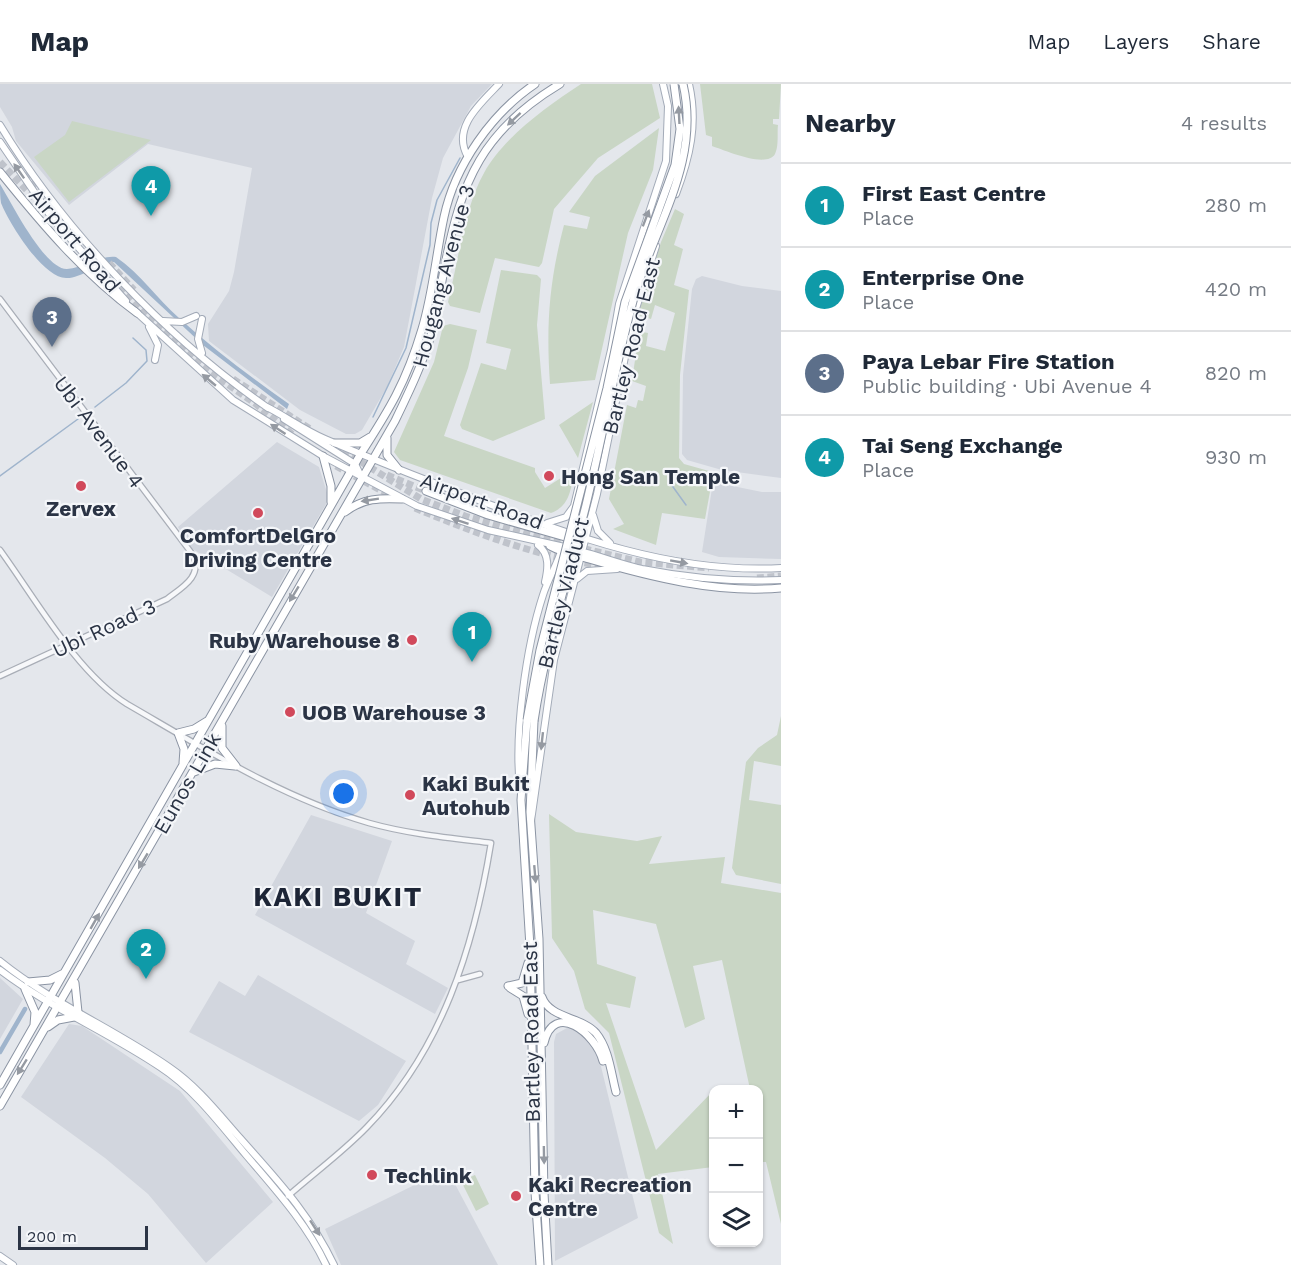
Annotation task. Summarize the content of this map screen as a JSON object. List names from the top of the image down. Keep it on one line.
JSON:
{"streets":{"highway":["Hougang Avenue 3","Bartley Road East","Bartley Viaduct","Eunos Link"],"main road":["Airport Road"],"street":["Ubi Avenue 4","Ubi Road 3"]},"crossings":[["Airport Road","Hougang Avenue 3"],["Airport Road","Bartley Road East"],["Airport Road","Eunos Link"],["Hougang Avenue 3","Eunos Link"],["Bartley Road East","Bartley Viaduct"],["Ubi Avenue 4","Ubi Road 3"]],"districts":["KAKI BUKIT"],"places":["Hong San Temple","Zervex","ComfortDelGro Driving Centre","Ruby Warehouse 8","UOB Warehouse 3","Kaki Bukit Autohub","Techlink","Kaki Recreation Centre"],"scale_bar":"200 m","page":{"header":"Map","nav":["Map","Layers","Share"],"heading":["Nearby","4 results"],"list":[{"mark":"1","name":"First East Centre","note":"Place","value":"280 m"},{"mark":"2","name":"Enterprise One","note":"Place","value":"420 m"},{"mark":"3","name":"Paya Lebar Fire Station","note":"Public building · Ubi Avenue 4","value":"820 m"},{"mark":"4","name":"Tai Seng Exchange","note":"Place","value":"930 m"}],"pins":["4","3","1","2"],"map_buttons":["+","−"],"scale":"200 m"}}
